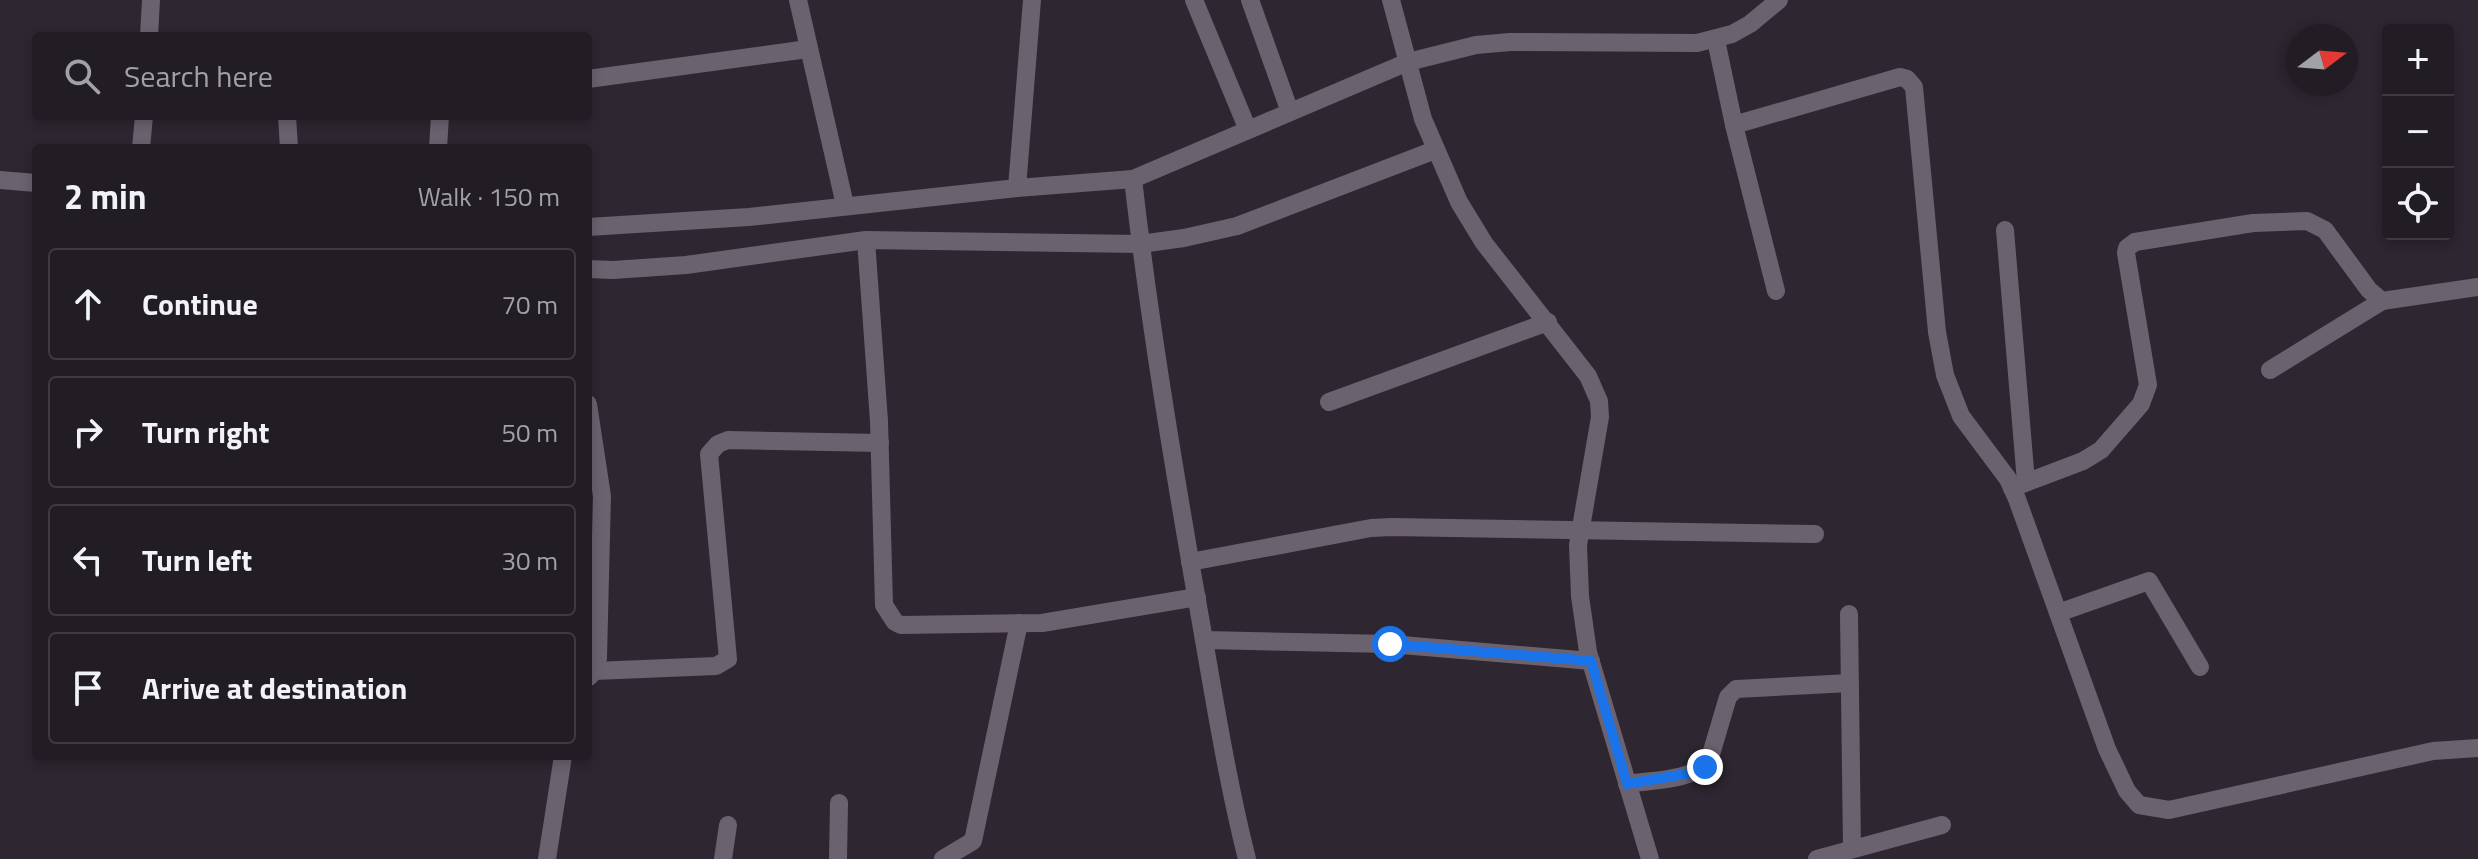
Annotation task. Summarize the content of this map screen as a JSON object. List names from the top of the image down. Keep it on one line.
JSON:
{"north":"right","page":{"map_buttons":["+","−"],"search":"Search here","heading":["2 min","Walk · 150 m"],"list":[["Continue","70 m"],["Turn right","50 m"],["Turn left","30 m"],"Arrive at destination"]}}
